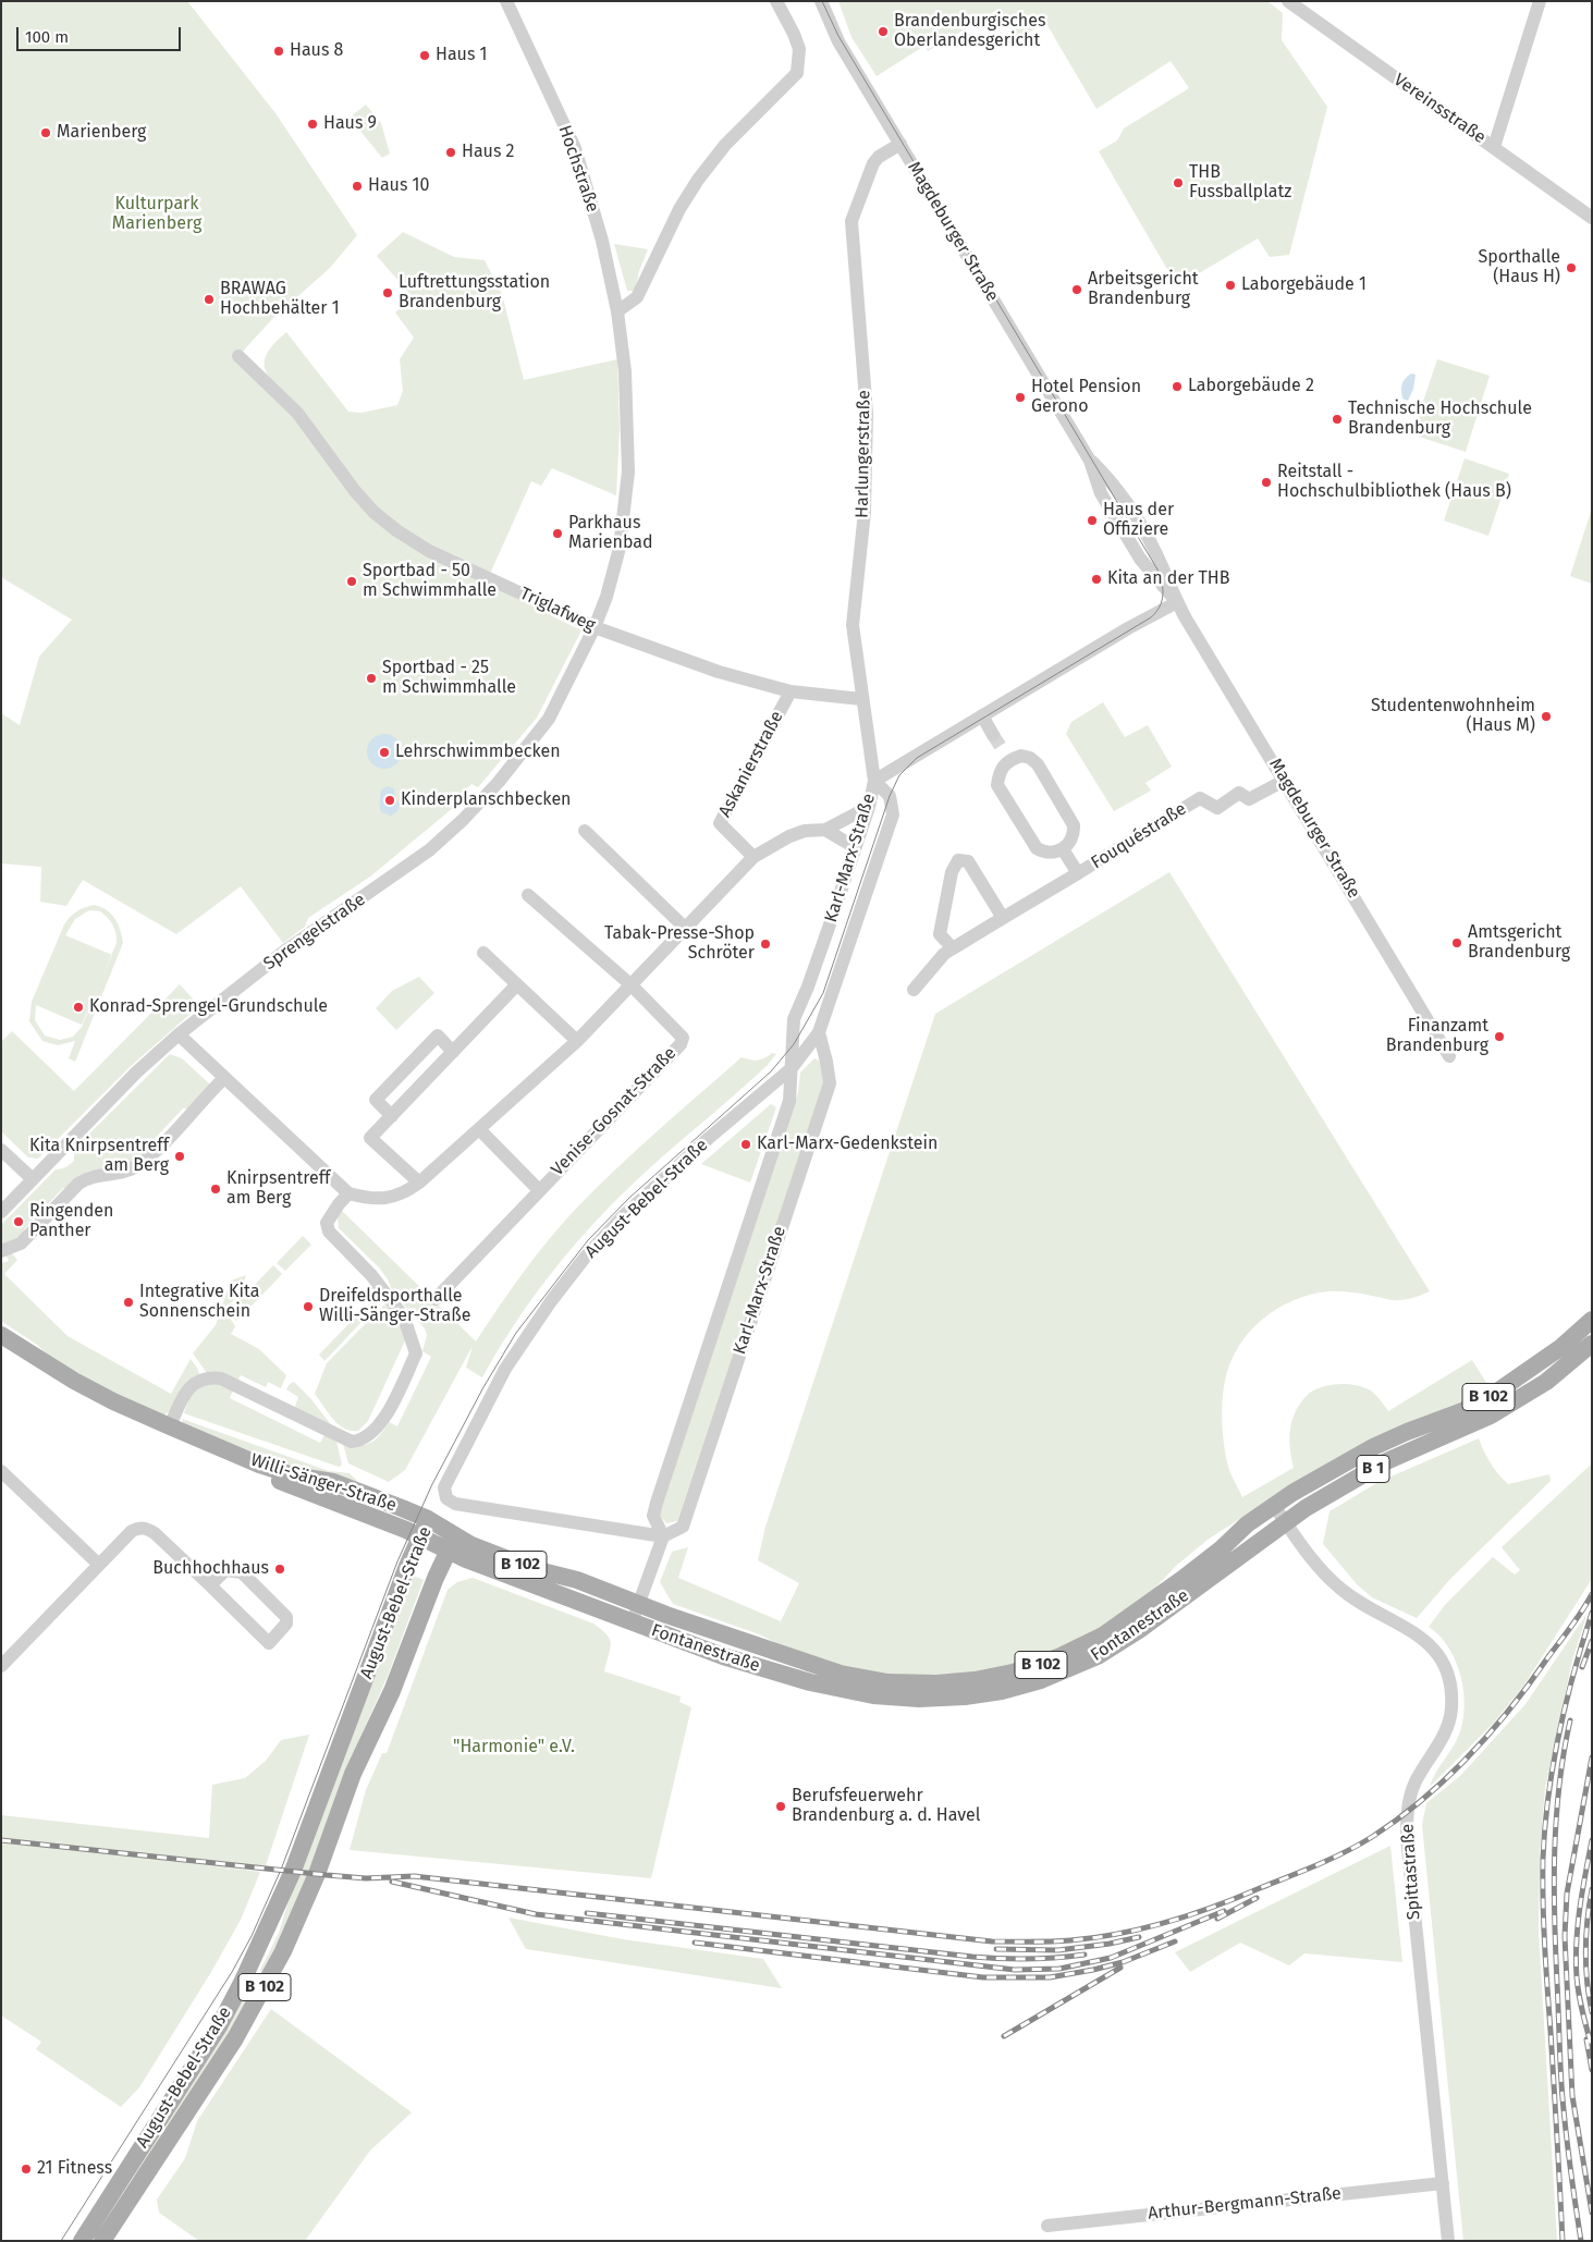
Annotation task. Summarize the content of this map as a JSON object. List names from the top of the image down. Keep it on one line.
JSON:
{"streets":{"main road":["August-Bebel-Straße","B 102","B 1","Willi-Sänger-Straße","Fontanestraße"],"street":["Vereinsstraße","Hochstraße","Magdeburger Straße","Harlungerstraße","Triglafweg","Askanierstraße","Fouquéstraße","Karl-Marx-Straße","Sprengelstraße","Venise-Gosnat-Straße","Spittastraße","Arthur-Bergmann-Straße"]},"crossings":[["Hochstraße","Triglafweg"],["Hochstraße","Sprengelstraße"],["Magdeburger Straße","Harlungerstraße"],["Magdeburger Straße","Fouquéstraße"],["Harlungerstraße","Triglafweg"],["Harlungerstraße","Karl-Marx-Straße"],["Triglafweg","Askanierstraße"],["Triglafweg","Sprengelstraße"],["Karl-Marx-Straße","August-Bebel-Straße"],["August-Bebel-Straße","Willi-Sänger-Straße"],["August-Bebel-Straße","Fontanestraße"],["Willi-Sänger-Straße","Fontanestraße"],["Fontanestraße","Spittastraße"],["Spittastraße","Arthur-Bergmann-Straße"]],"parks":["Kulturpark Marienberg","\"Harmonie\" e.V."],"places":["Brandenburgisches Oberlandesgericht","Haus 8","Haus 1","Haus 9","Marienberg","Haus 2","THB Fussballplatz","Haus 10","Sporthalle (Haus H)","Laborgebäude 1","Arbeitsgericht Brandenburg","Luftrettungsstation Brandenburg","BRAWAG Hochbehälter 1","Laborgebäude 2","Hotel Pension Gerono","Technische Hochschule Brandenburg","Reitstall - Hochschulbibliothek (Haus B)","Haus der Offiziere","Parkhaus Marienbad","Kita an der THB","Sportbad - 50 m Schwimmhalle","Sportbad - 25 m Schwimmhalle","Studentenwohnheim (Haus M)","Lehrschwimmbecken","Kinderplanschbecken","Amtsgericht Brandenburg","Tabak-Presse-Shop Schröter","Konrad-Sprengel-Grundschule","Finanzamt Brandenburg","Karl-Marx-Gedenkstein","Kita Knirpsentreff am Berg","Knirpsentreff am Berg","Ringenden Panther","Integrative Kita Sonnenschein","Dreifeldsporthalle Willi-Sänger-Straße","Buchhochhaus","Berufsfeuerwehr Brandenburg a. d. Havel","21 Fitness"],"scale_bar":"100 m"}
